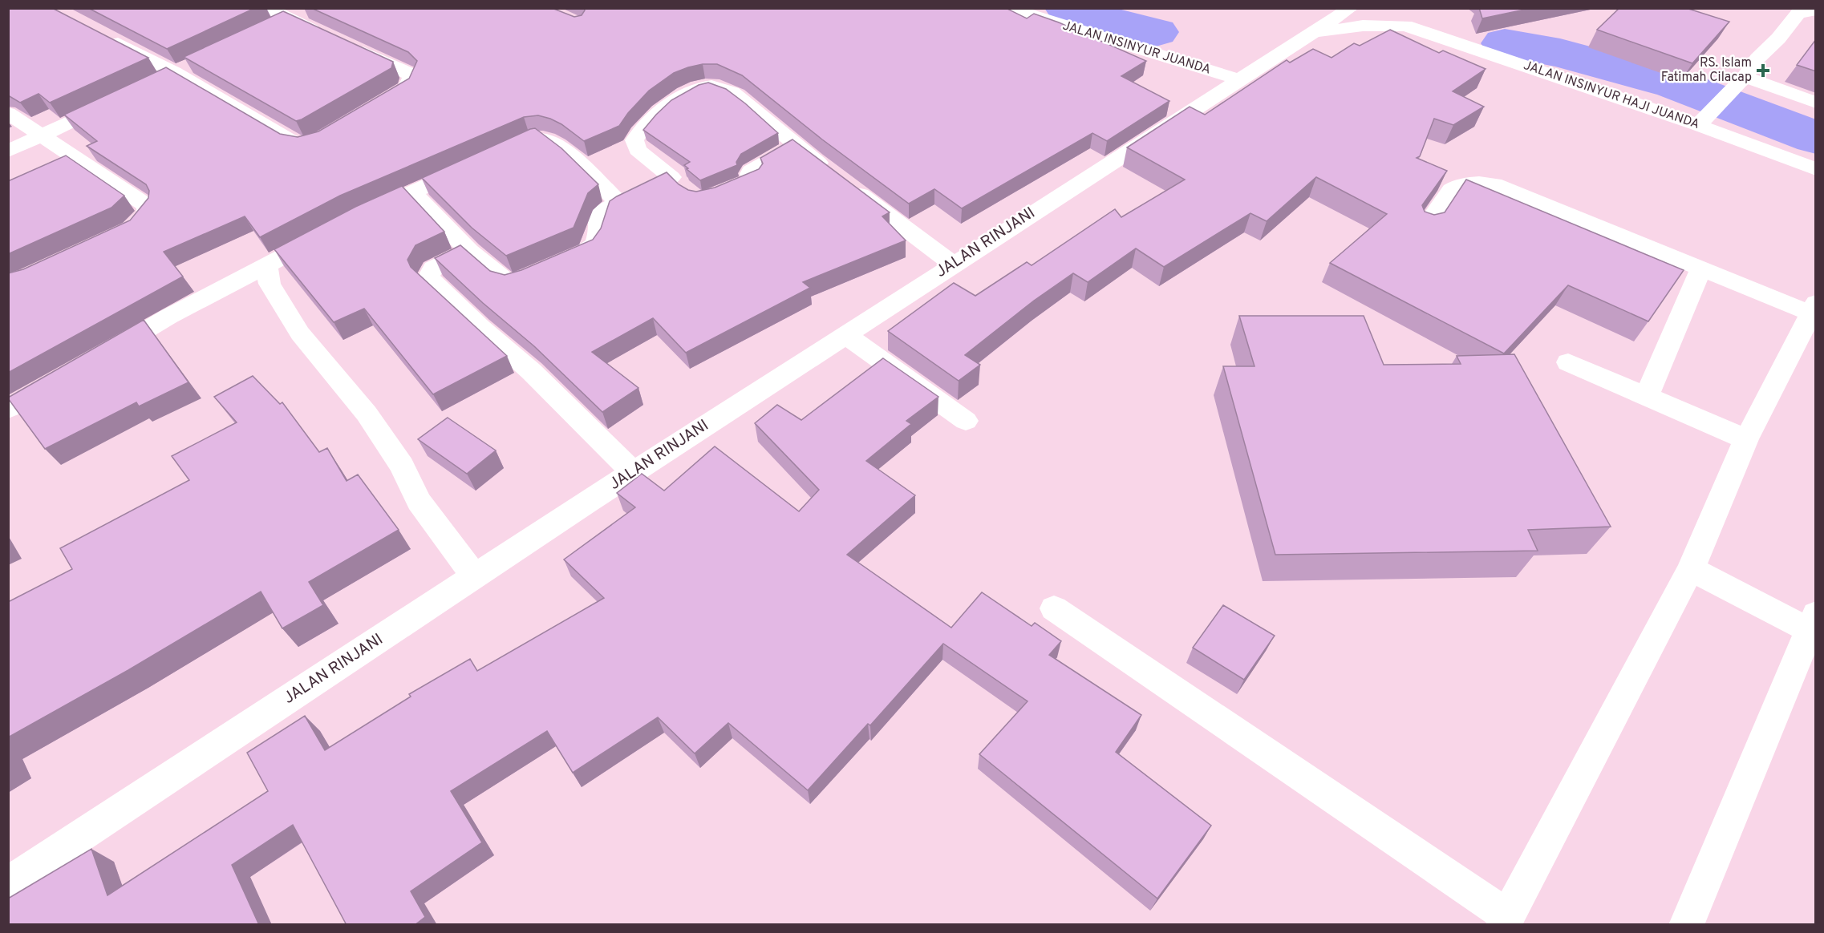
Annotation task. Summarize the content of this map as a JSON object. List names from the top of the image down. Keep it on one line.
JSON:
{"streets":{"street":["JALAN INSINYUR JUANDA","JALAN INSINYUR HAJI JUANDA","JALAN RINJANI"]},"crossings":[["JALAN INSINYUR JUANDA","JALAN RINJANI"],["JALAN INSINYUR HAJI JUANDA","JALAN RINJANI"]],"places":{"health":["RS. Islam Fatimah Cilacap"]}}
